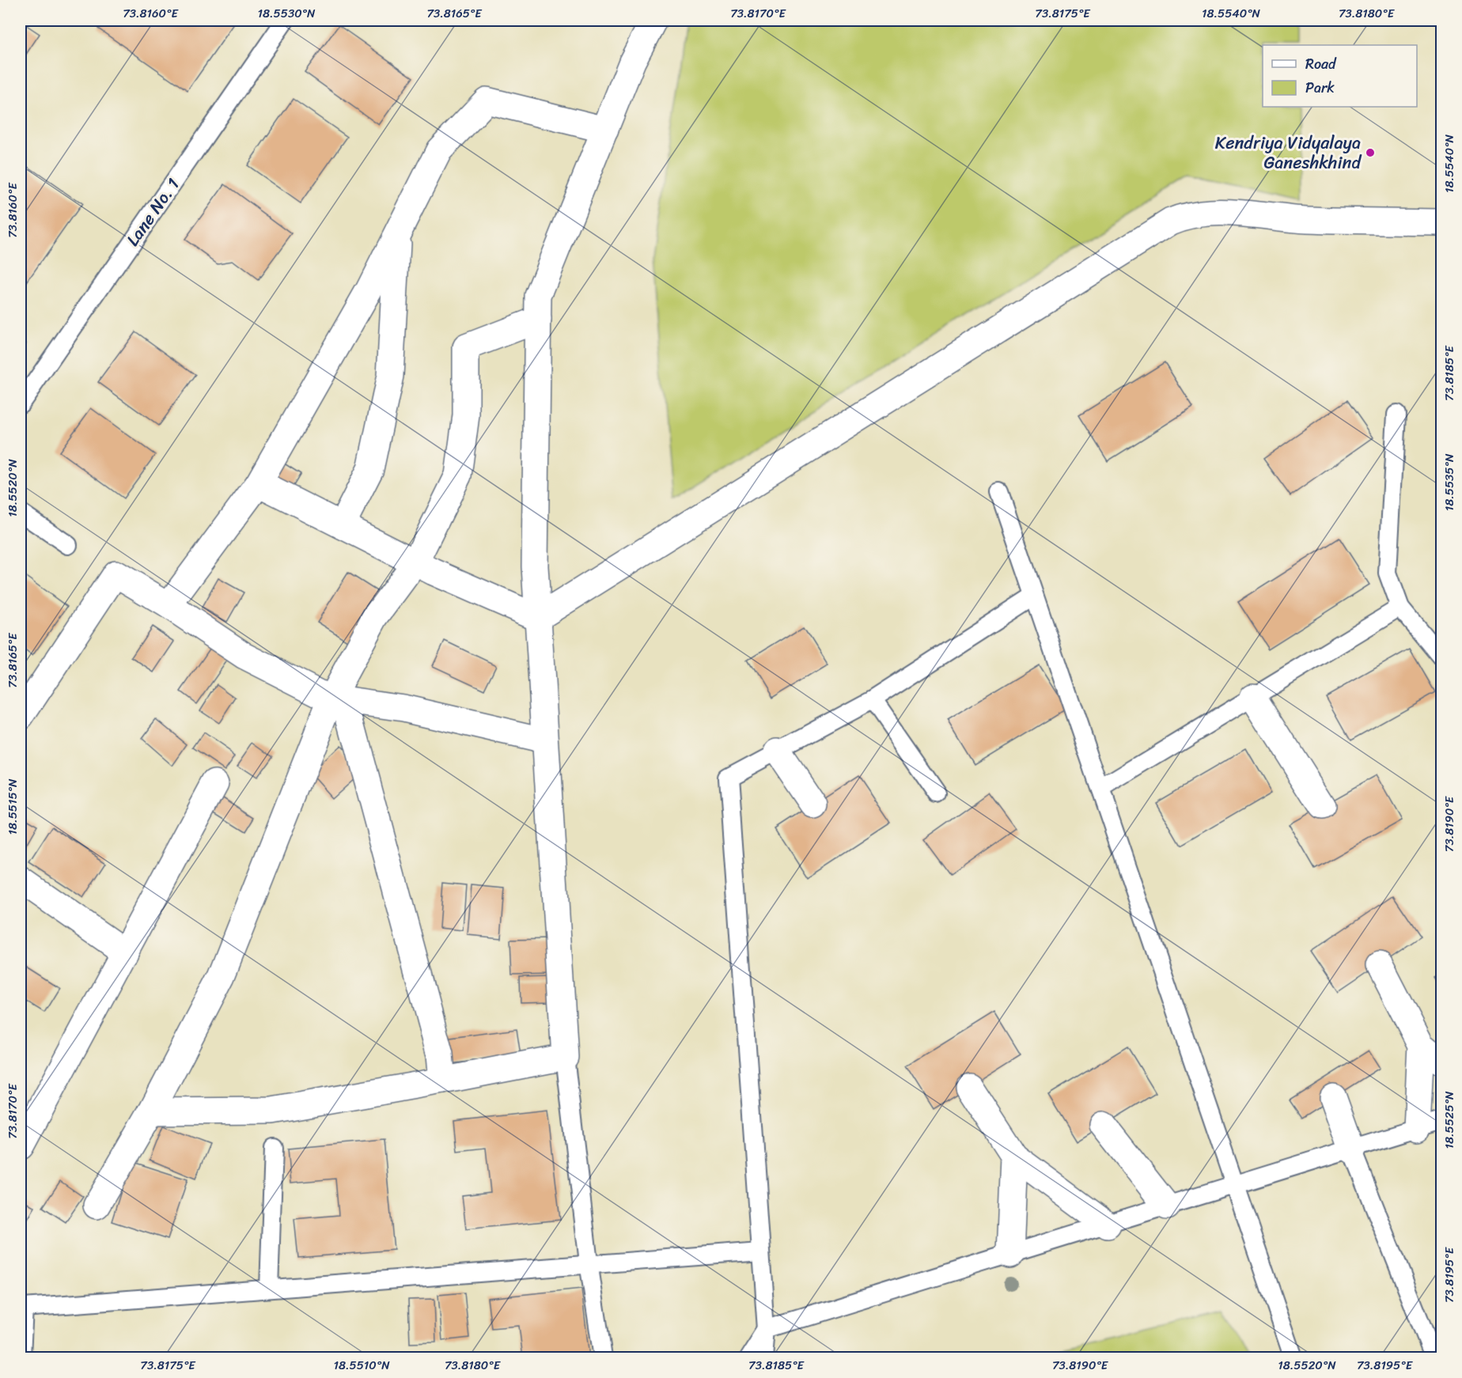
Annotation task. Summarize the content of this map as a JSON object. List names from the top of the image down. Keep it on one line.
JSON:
{"streets":{"lane":["Lane No. 1"]},"places":["Kendriya Vidyalaya Ganeshkhind"],"legend":["Road","Park"],"coordinates":["73.8160°E","18.5530°N","73.8165°E","73.8170°E","73.8175°E","18.5540°N","73.8180°E","73.8185°E","18.5535°N","18.5520°N","18.5515°N","73.8190°E","18.5525°N","73.8195°E","18.5510°N"]}
